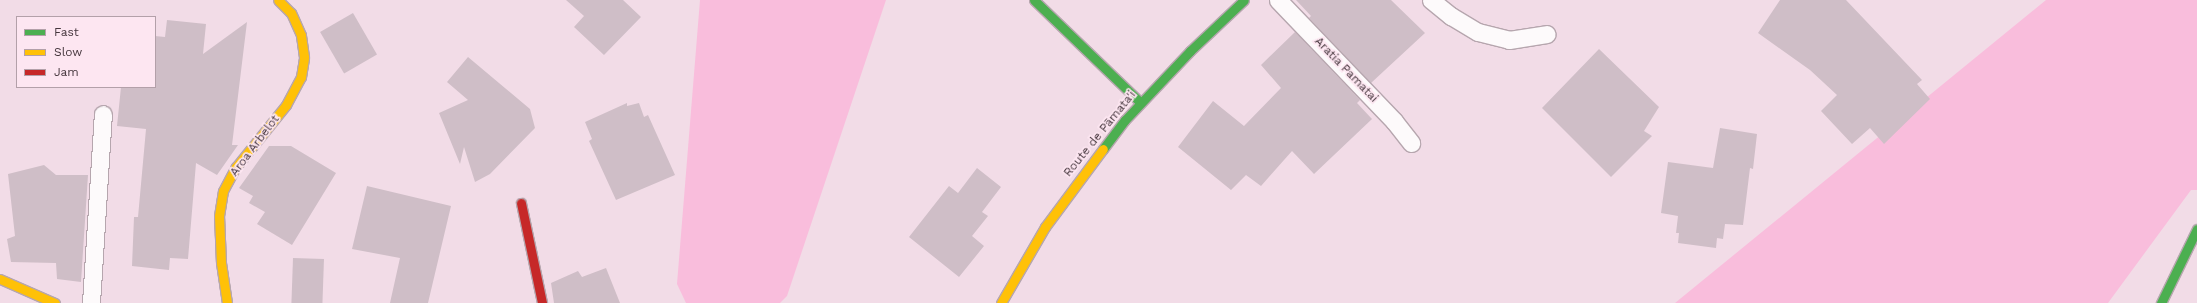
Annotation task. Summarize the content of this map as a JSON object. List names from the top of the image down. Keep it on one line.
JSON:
{"streets":{"street":["Route de Pāmata'i","Aroa Arbelot"],"lane":["Aratia Pamatai"]},"legend":["Fast","Slow","Jam"]}
